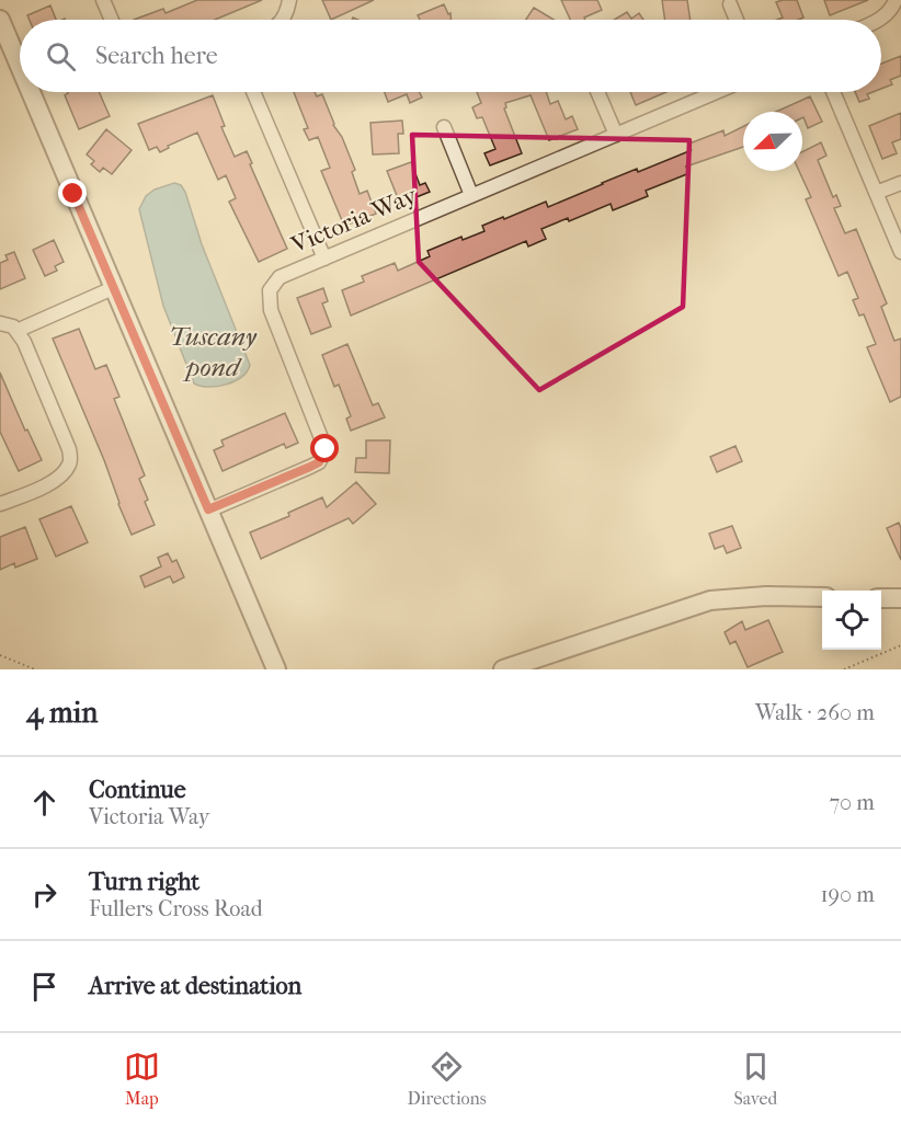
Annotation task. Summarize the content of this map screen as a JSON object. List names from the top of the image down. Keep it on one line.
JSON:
{"streets":{"street":["Victoria Way"]},"water":["Tuscany pond"],"north":"bottom left","page":{"search":"Search here","heading":["4 min","Walk · 260 m"],"list":[["Continue","Victoria Way","70 m"],["Turn right","Fullers Cross Road","190 m"],"Arrive at destination"],"nav":["Map","Directions","Saved"]}}
